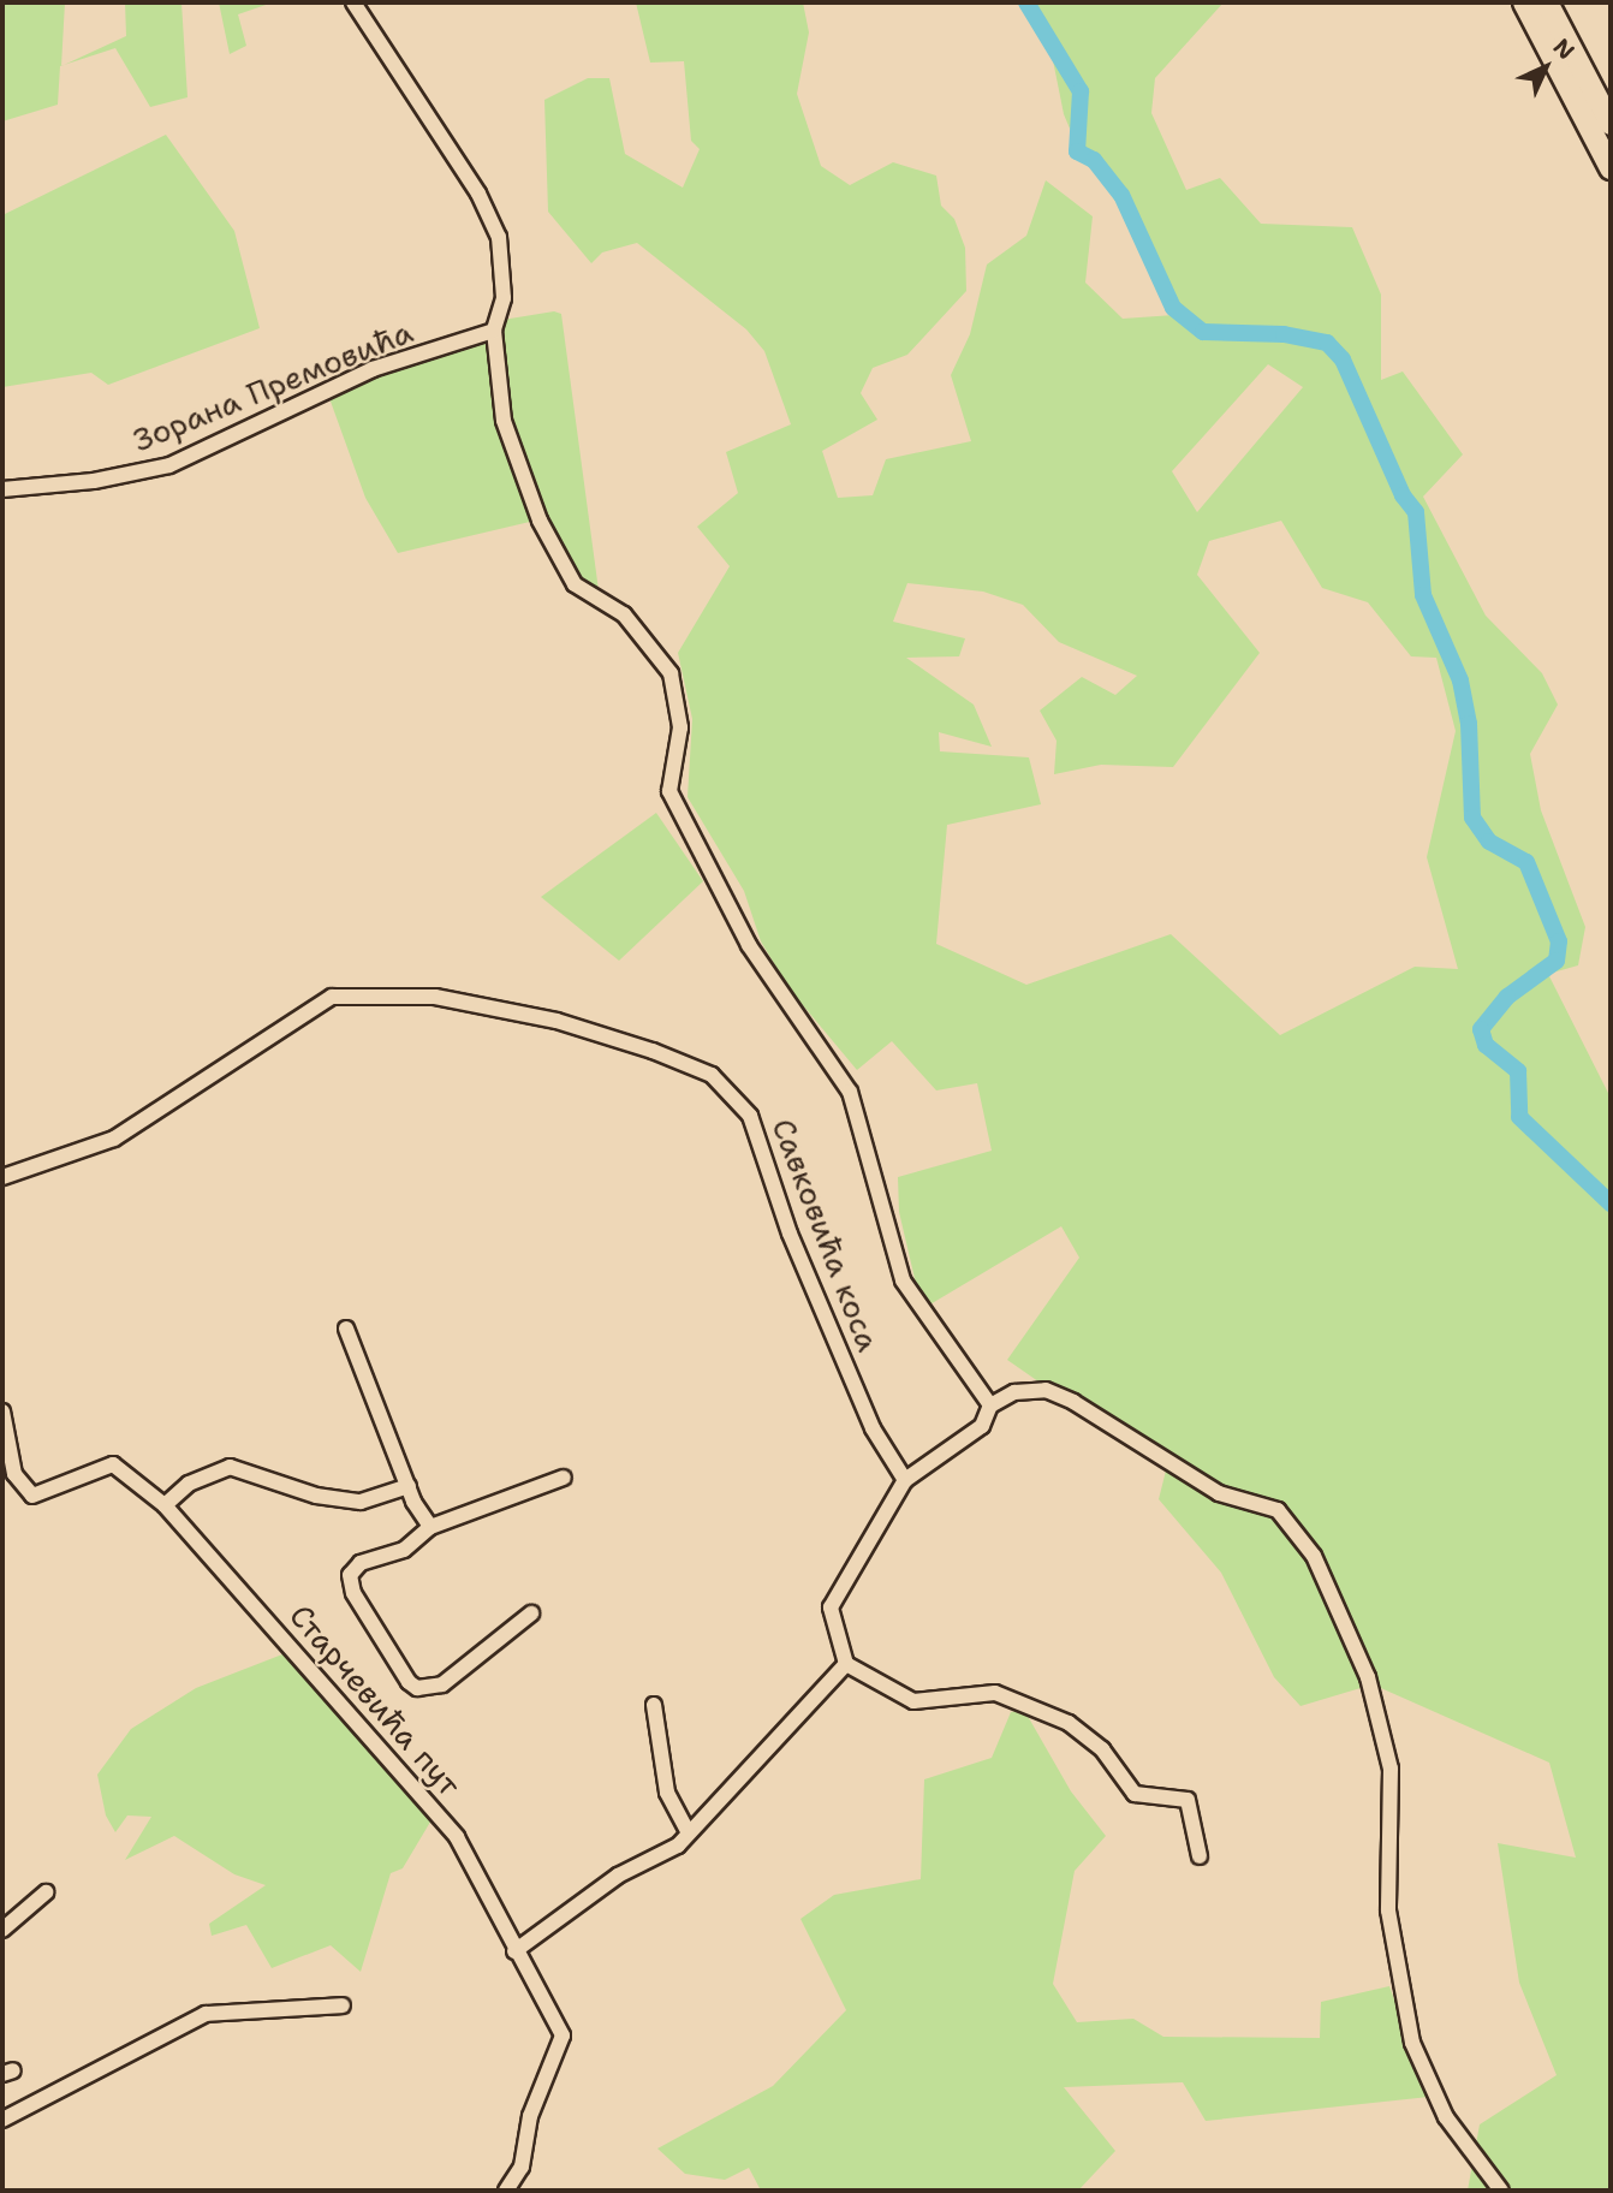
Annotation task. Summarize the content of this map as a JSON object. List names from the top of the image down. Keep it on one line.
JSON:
{"streets":{"street":["Зорана Премовића","Савковића коса","Старчевића пут"]},"north":"top right"}
